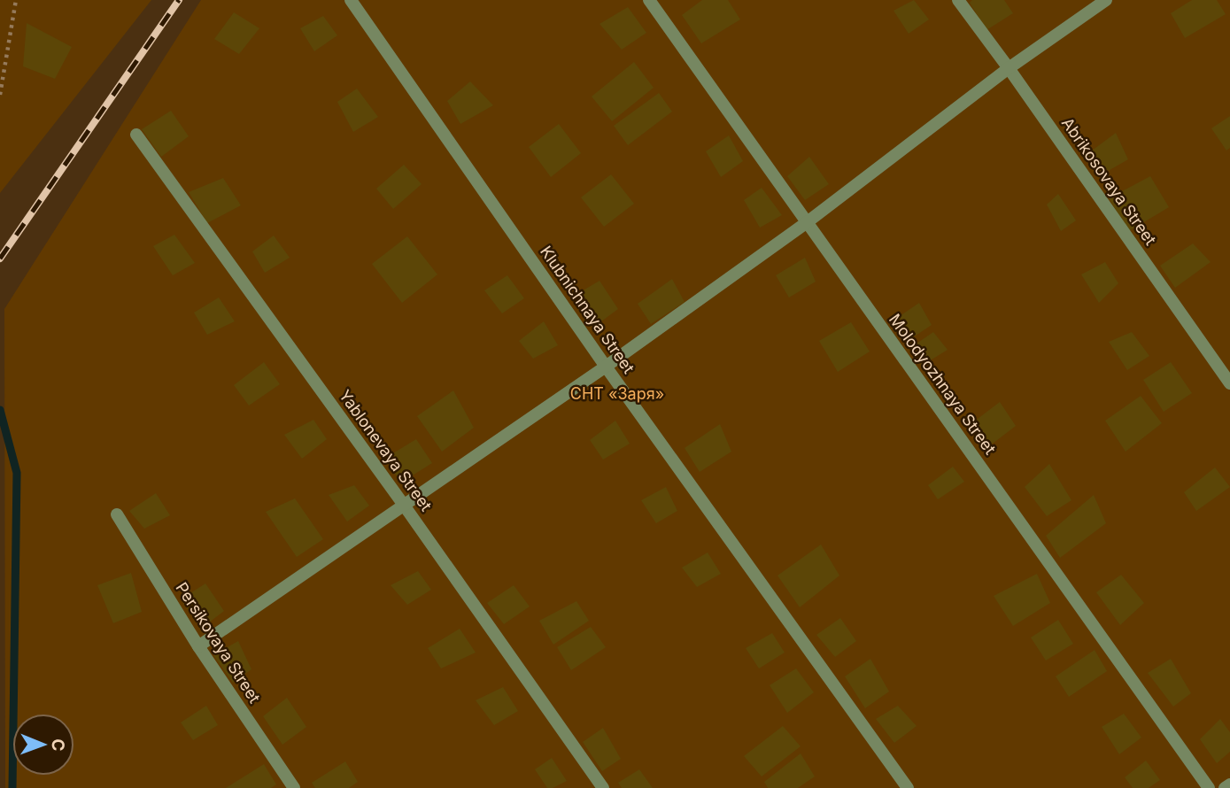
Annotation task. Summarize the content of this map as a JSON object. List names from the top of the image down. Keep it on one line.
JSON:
{"streets":{"street":["Abrikosovaya Street","Klubnichnaya Street","Molodyozhnaya Street","Yablonevaya Street","Persikovaya Street"]},"parks":["СНТ «Заря»"],"north":"right"}
